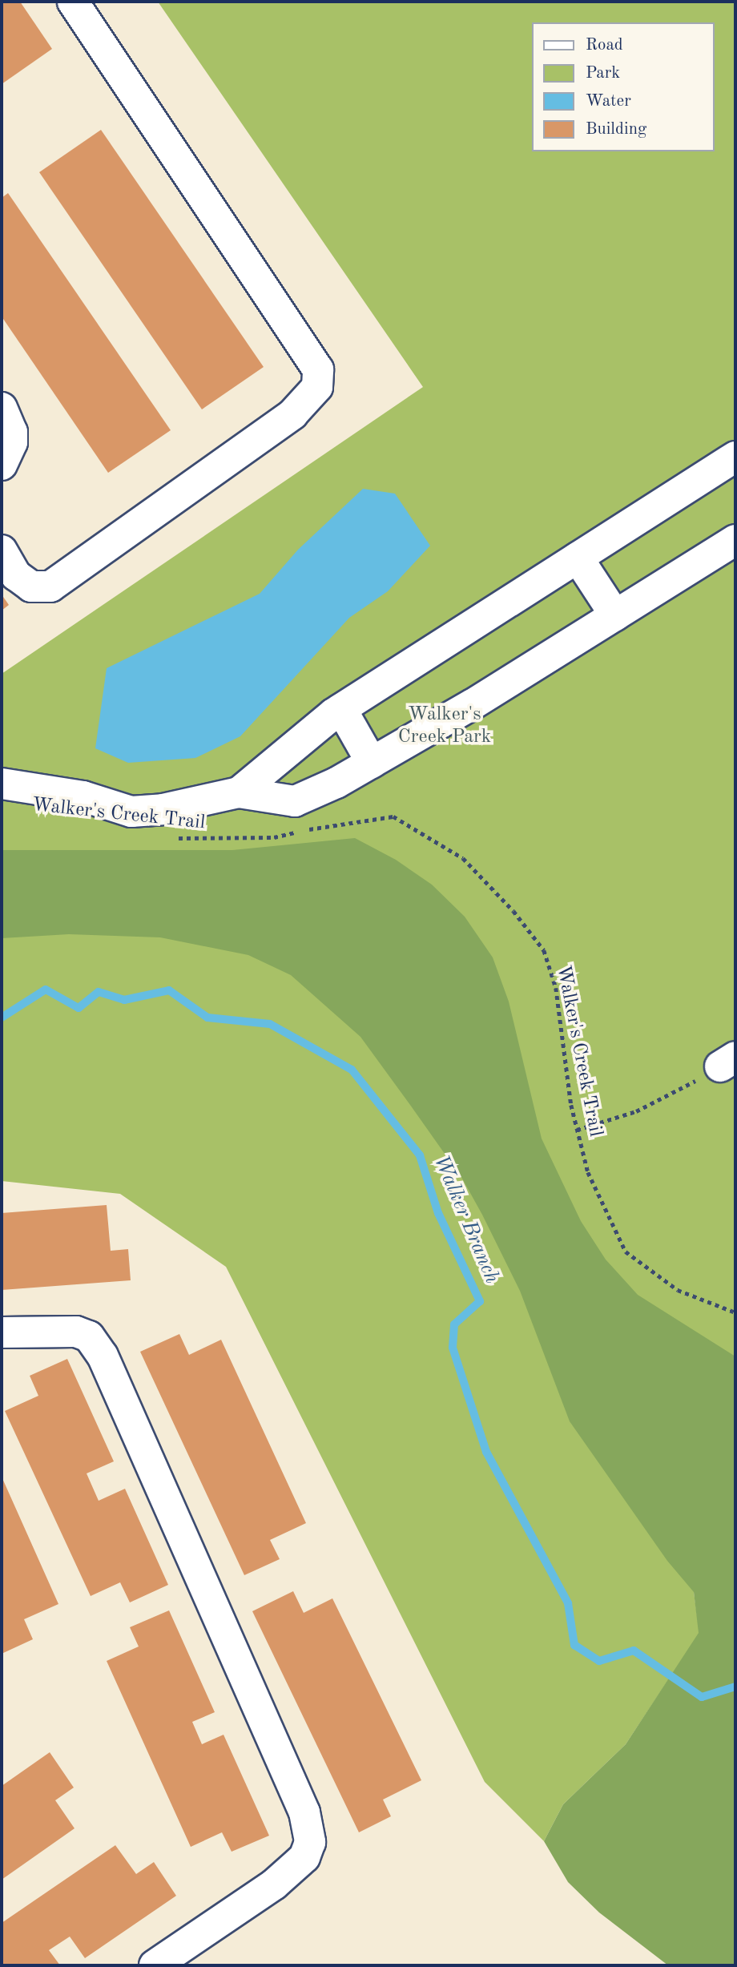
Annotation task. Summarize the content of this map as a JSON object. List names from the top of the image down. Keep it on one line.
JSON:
{"streets":{"path":["Walker's Creek Trail"]},"water":["Walker Branch"],"parks":["Walker's Creek Park"],"legend":["Road","Park","Water","Building"]}
